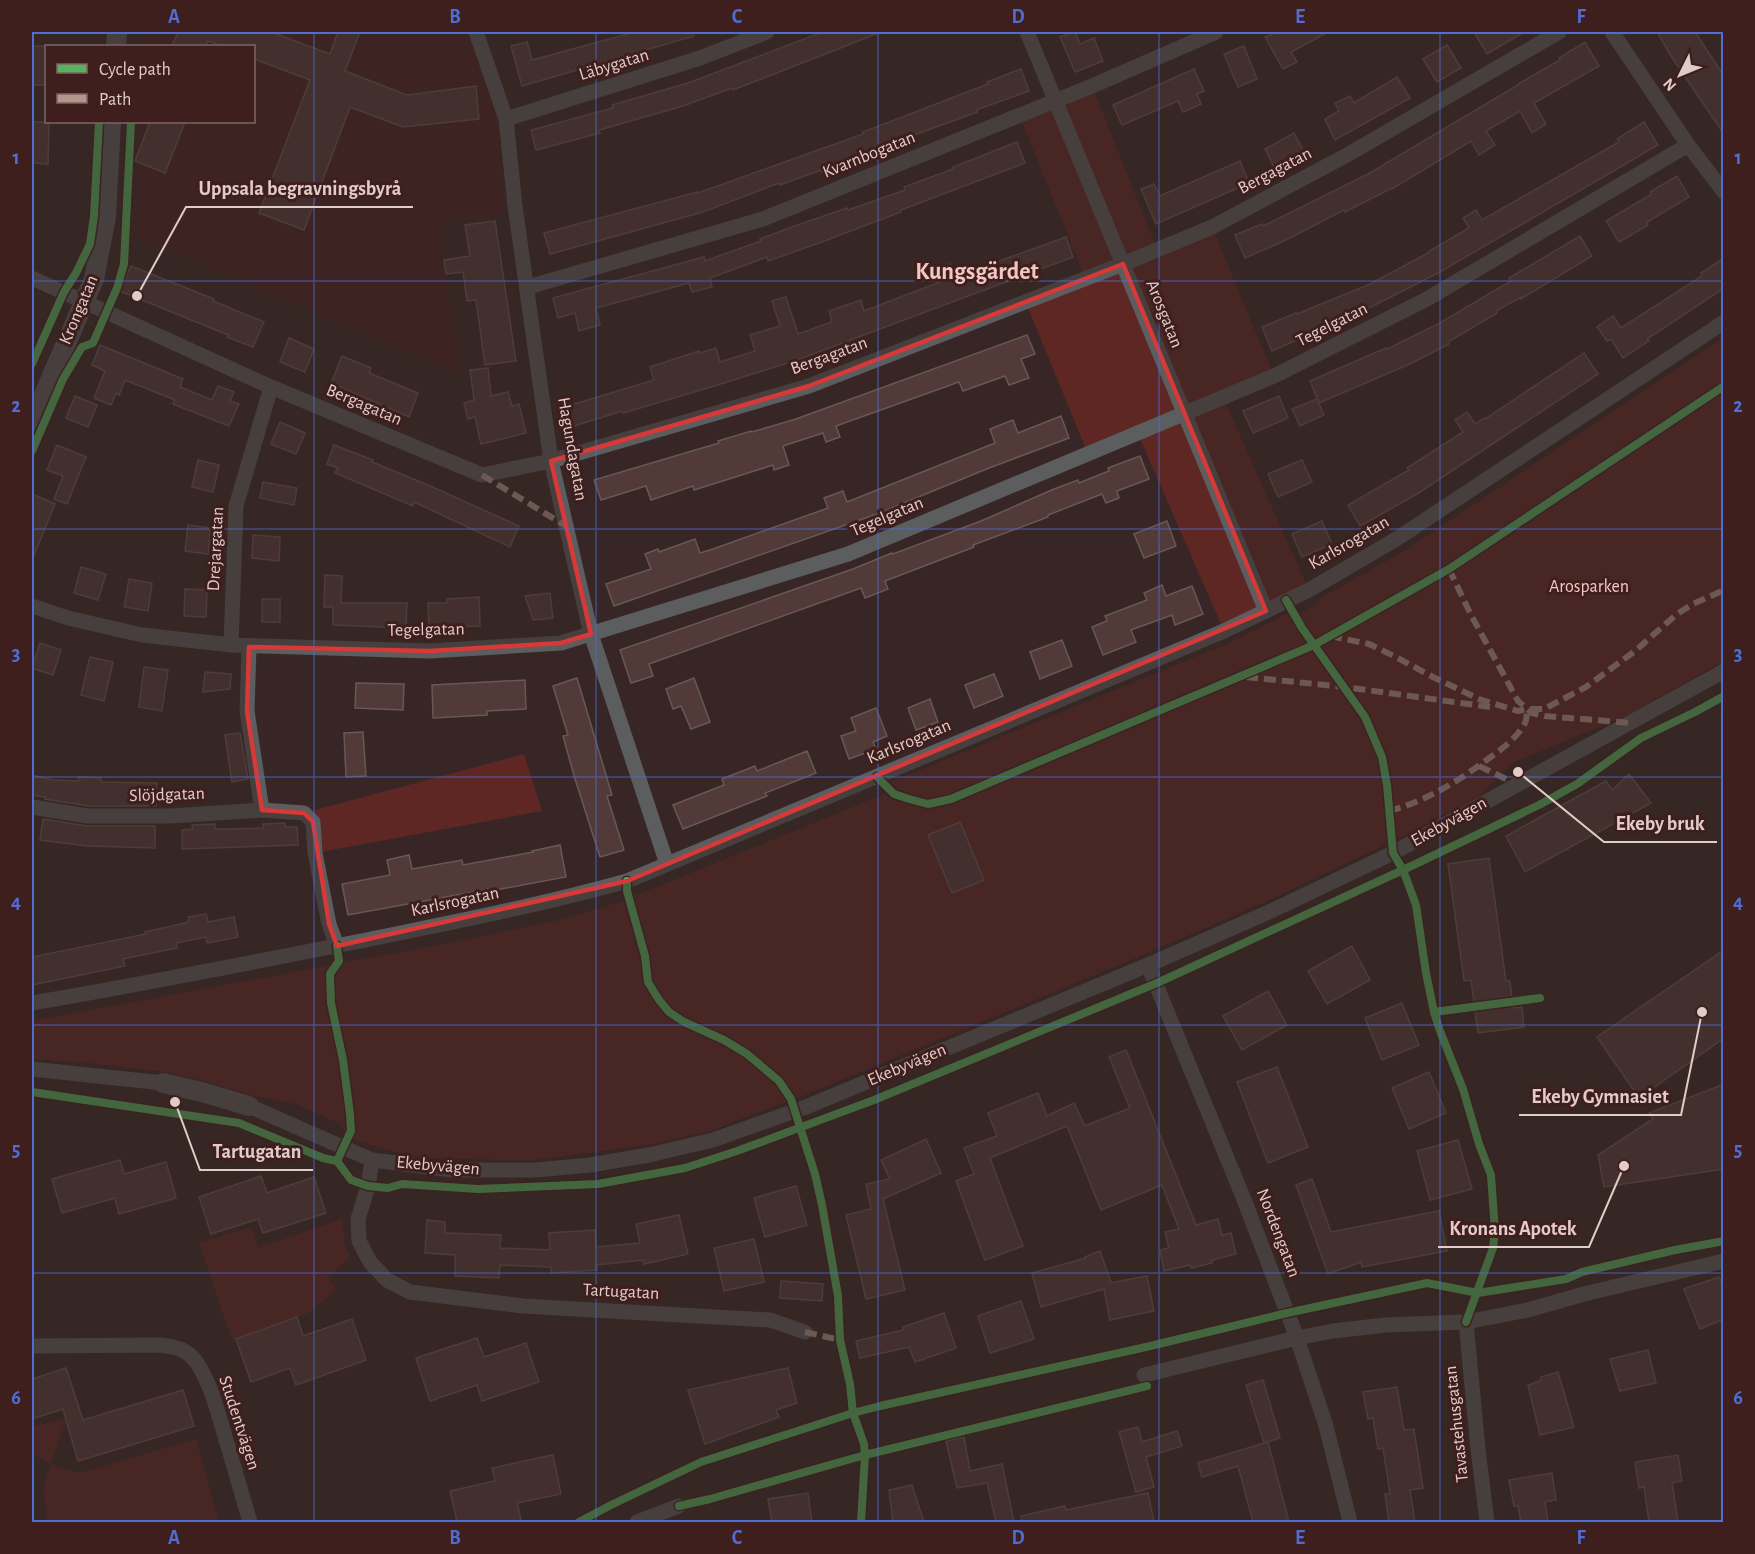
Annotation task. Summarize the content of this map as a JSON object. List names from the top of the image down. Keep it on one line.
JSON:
{"streets":{"street":["Läbygatan","Kvarnbogatan","Bergagatan","Krongatan","Arosgatan","Tegelgatan","Hagundagatan","Karlsrogatan","Drejargatan","Slöjdgatan","Ekebyvägen","Nordengatan","Tartugatan","Studentvägen","Tavastehusgatan"]},"crossings":[["Läbygatan","Hagundagatan"],["Kvarnbogatan","Arosgatan"],["Kvarnbogatan","Hagundagatan"],["Bergagatan","Krongatan"],["Bergagatan","Arosgatan"],["Bergagatan","Hagundagatan"],["Bergagatan","Drejargatan"],["Arosgatan","Tegelgatan"],["Arosgatan","Karlsrogatan"],["Tegelgatan","Hagundagatan"],["Tegelgatan","Drejargatan"],["Hagundagatan","Karlsrogatan"],["Karlsrogatan","Slöjdgatan"],["Ekebyvägen","Nordengatan"],["Ekebyvägen","Tartugatan"]],"districts":["Kungsgärdet"],"parks":["Arosparken"],"places":["Uppsala begravningsbyrå","Ekeby bruk","Ekeby Gymnasiet","Tartugatan","Kronans Apotek"],"legend":["Cycle path","Path"],"north":"bottom left","grid":{"columns":["A","B","C","D","E","F"],"rows":["1","2","3","4","5","6"]}}
